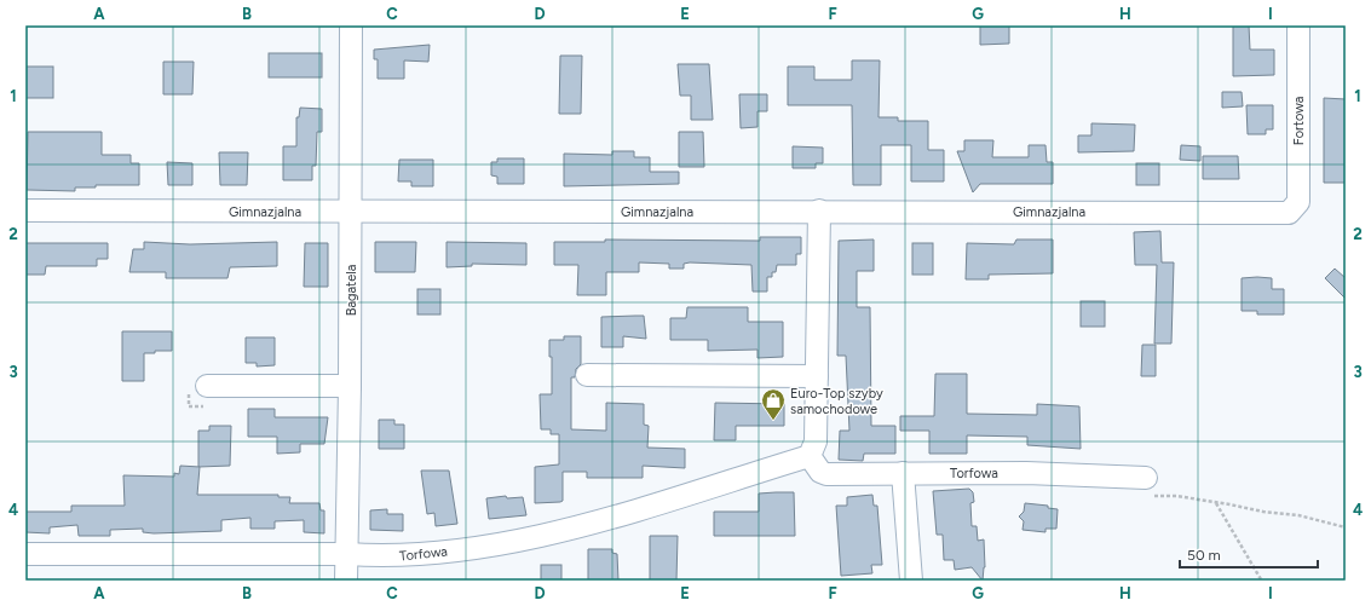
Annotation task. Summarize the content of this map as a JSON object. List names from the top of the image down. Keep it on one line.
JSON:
{"streets":{"street":["Fortowa","Gimnazjalna","Bagatela","Torfowa"]},"crossings":[["Fortowa","Gimnazjalna"],["Gimnazjalna","Bagatela"],["Bagatela","Torfowa"]],"places":{"shop":["Euro-Top szyby samochodowe"]},"scale_bar":"50 m","grid":{"columns":["A","B","C","D","E","F","G","H","I"],"rows":["1","2","3","4"]}}
